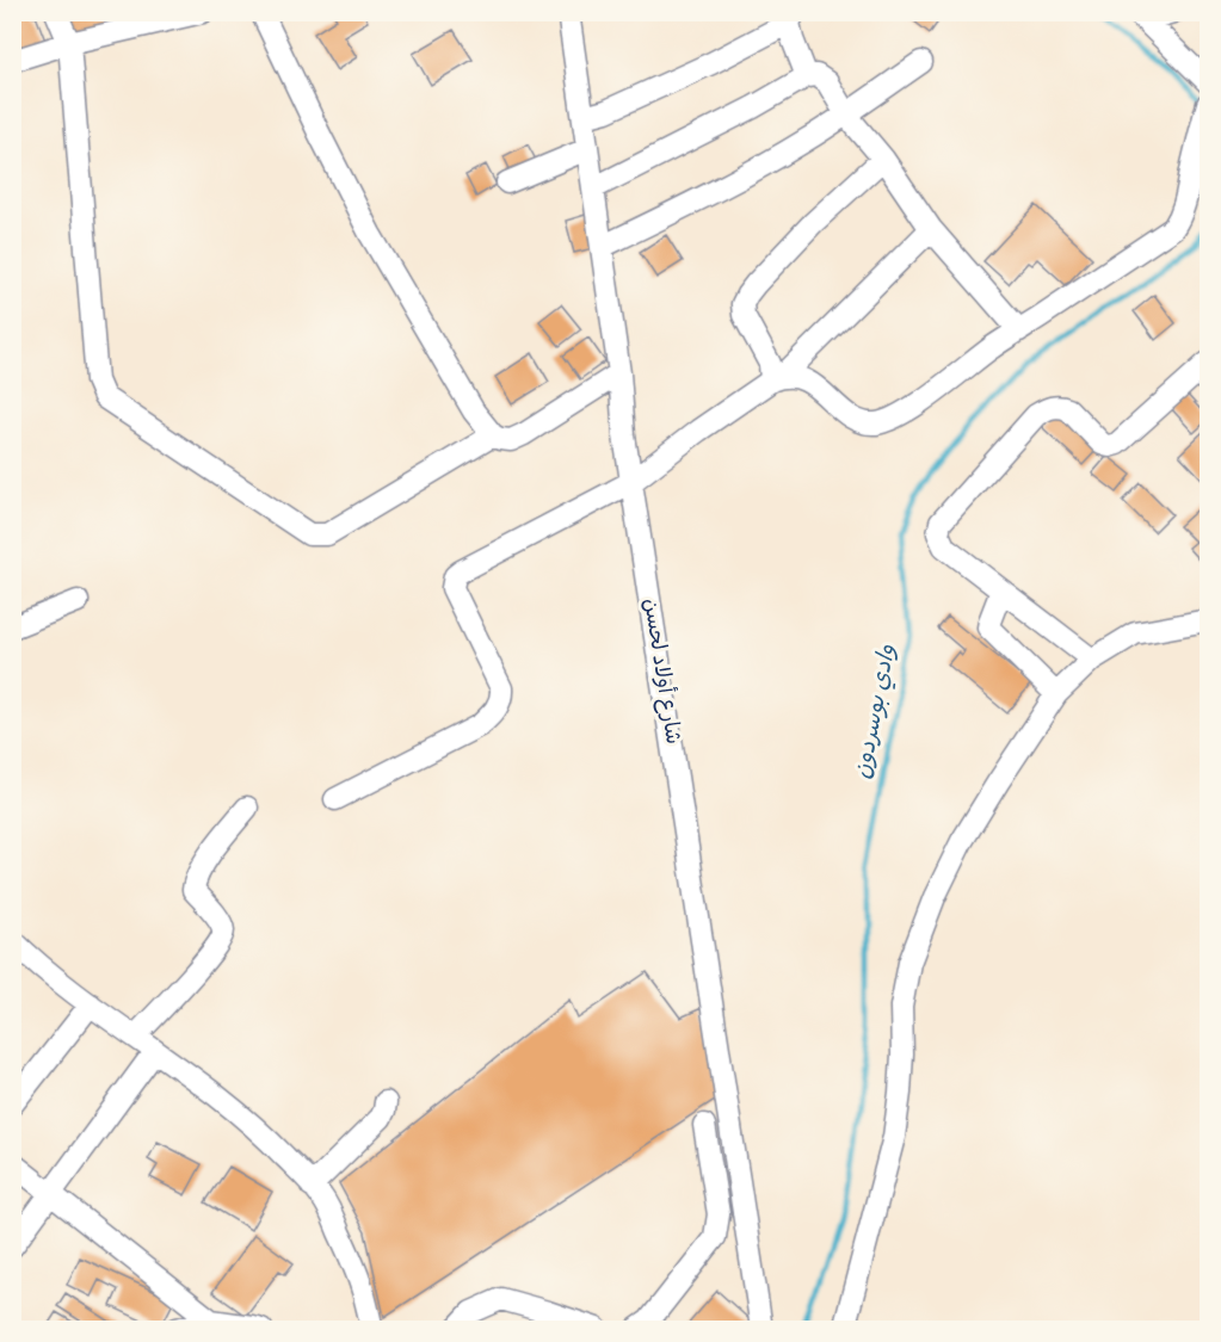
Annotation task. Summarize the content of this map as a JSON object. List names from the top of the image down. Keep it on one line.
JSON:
{"streets":{"street":["شارع أولاد لحسن"]},"water":["وادي بوسردون"]}
